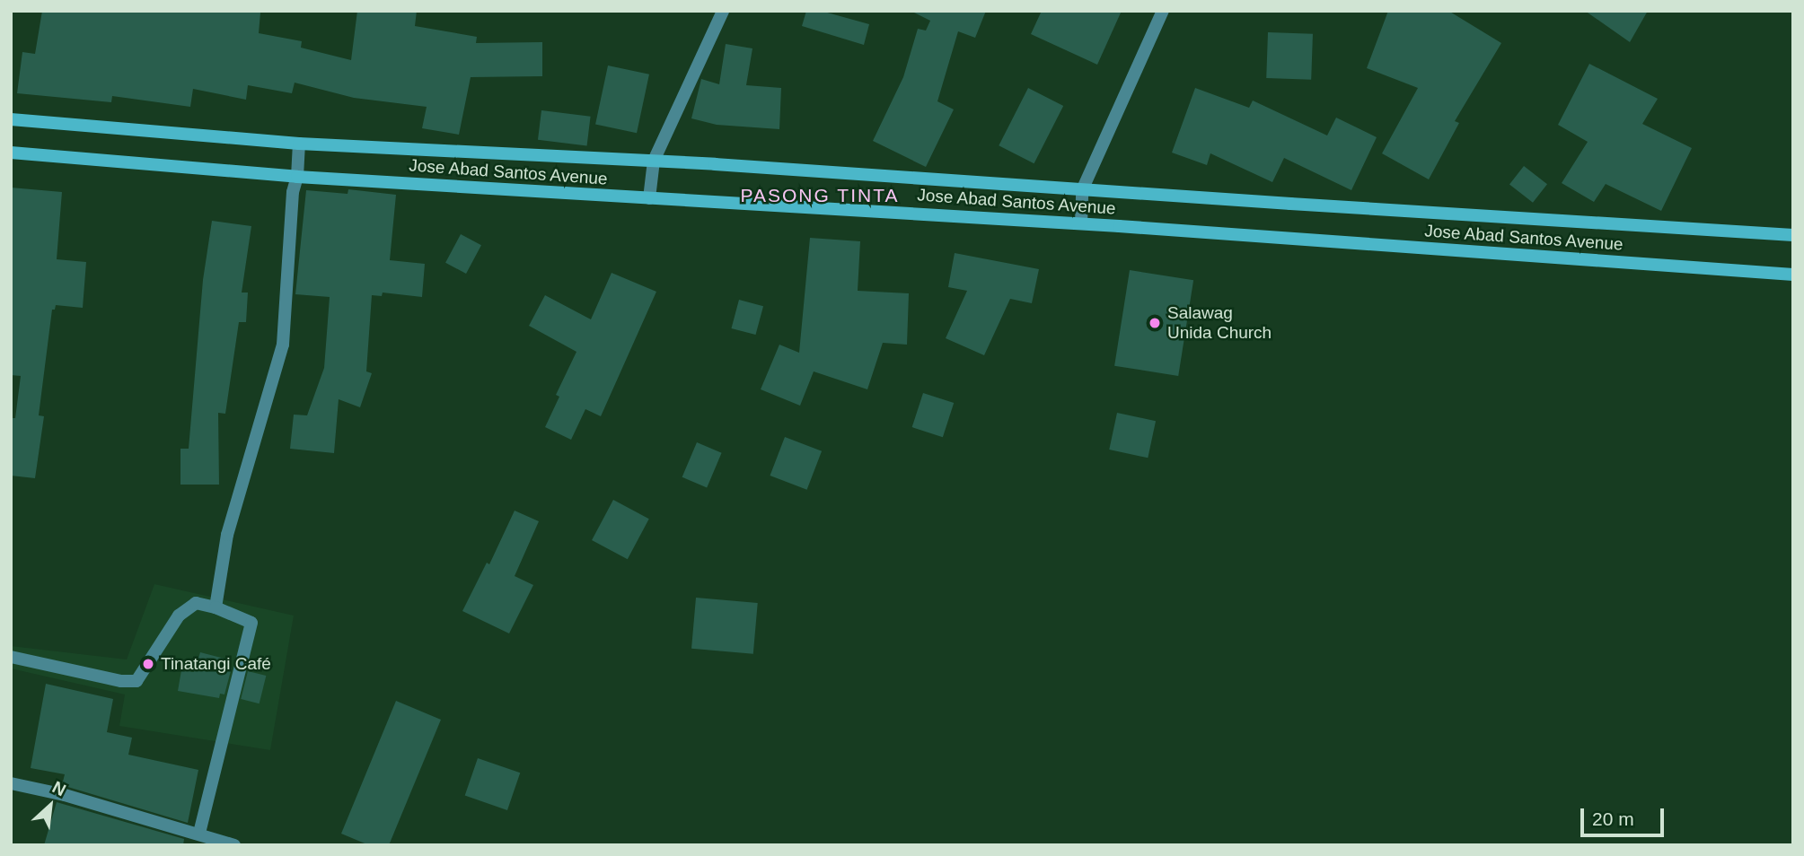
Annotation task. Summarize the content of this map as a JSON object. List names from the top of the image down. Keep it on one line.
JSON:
{"streets":{"main road":["Jose Abad Santos Avenue"]},"districts":["PASONG TINTA"],"places":["Salawag Unida Church","Tinatangi Café"],"scale_bar":"20 m","north":"top right"}
